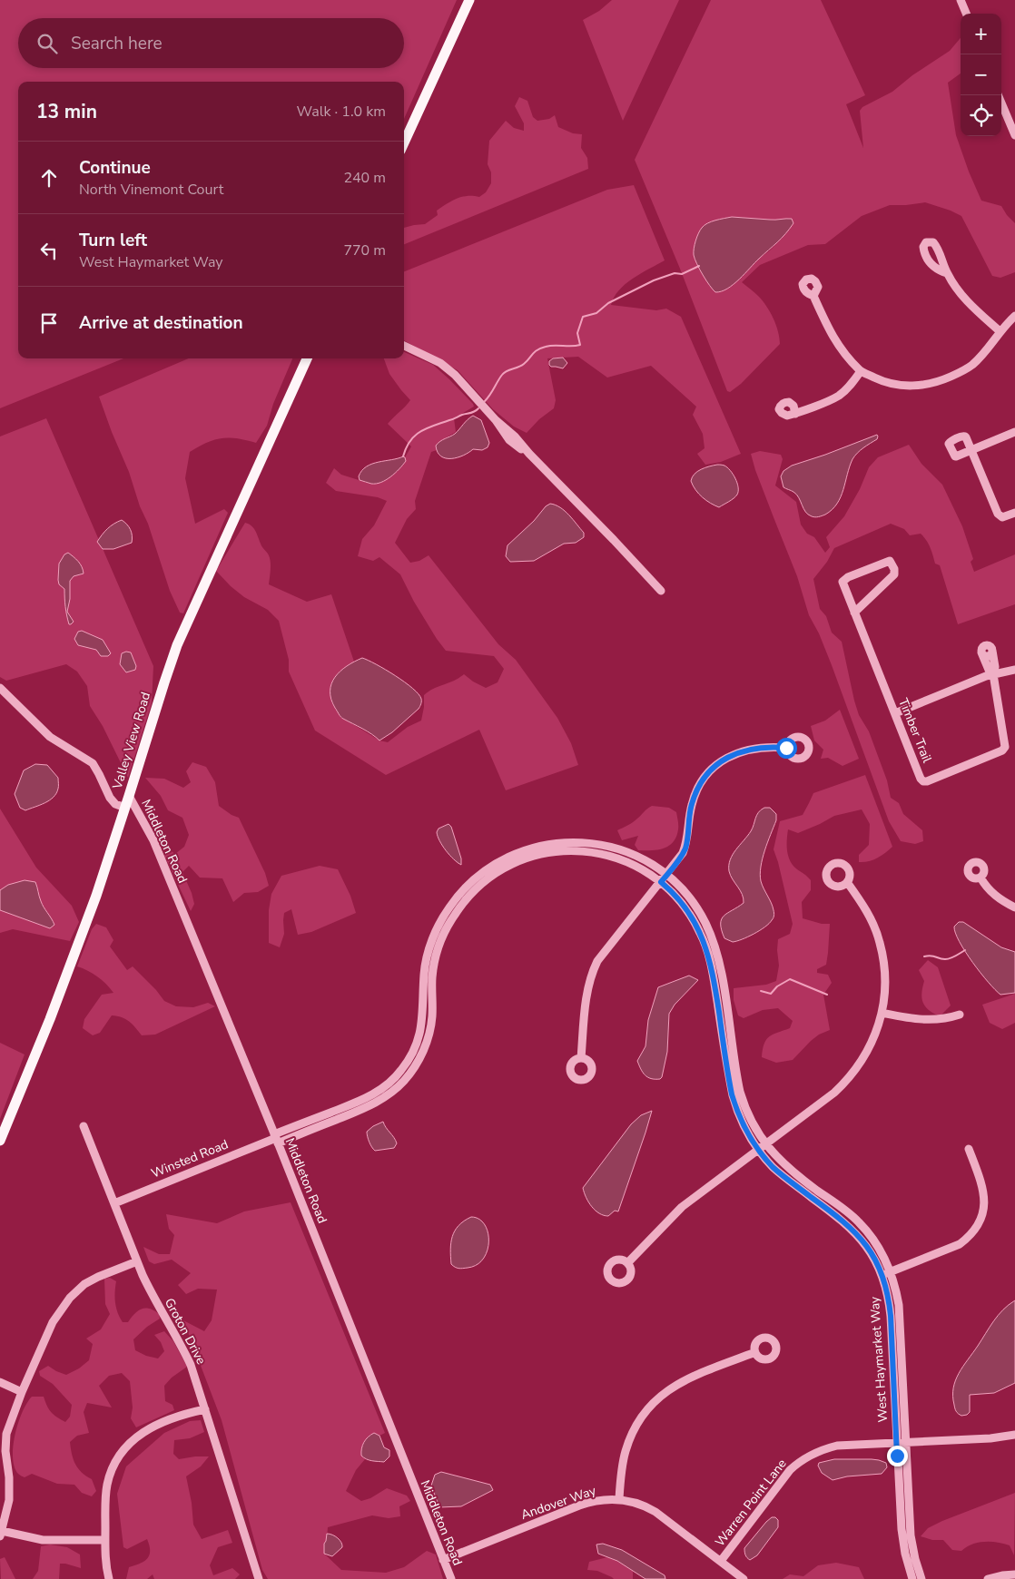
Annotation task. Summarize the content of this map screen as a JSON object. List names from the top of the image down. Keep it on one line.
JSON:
{"streets":{"main road":["Valley View Road"],"street":["Timber Trail","Middleton Road","Winsted Road","Groton Drive","West Haymarket Way","Andover Way","Warren Point Lane"]},"crossings":[["Valley View Road","Middleton Road"],["Middleton Road","Winsted Road"],["Middleton Road","West Haymarket Way"],["Middleton Road","Andover Way"],["Winsted Road","Groton Drive"],["Winsted Road","West Haymarket Way"],["West Haymarket Way","Warren Point Lane"],["Andover Way","Warren Point Lane"]],"page":{"map_buttons":["+","−"],"search":"Search here","heading":["13 min","Walk · 1.0 km"],"list":[["Continue","North Vinemont Court","240 m"],["Turn left","West Haymarket Way","770 m"],"Arrive at destination"]}}
